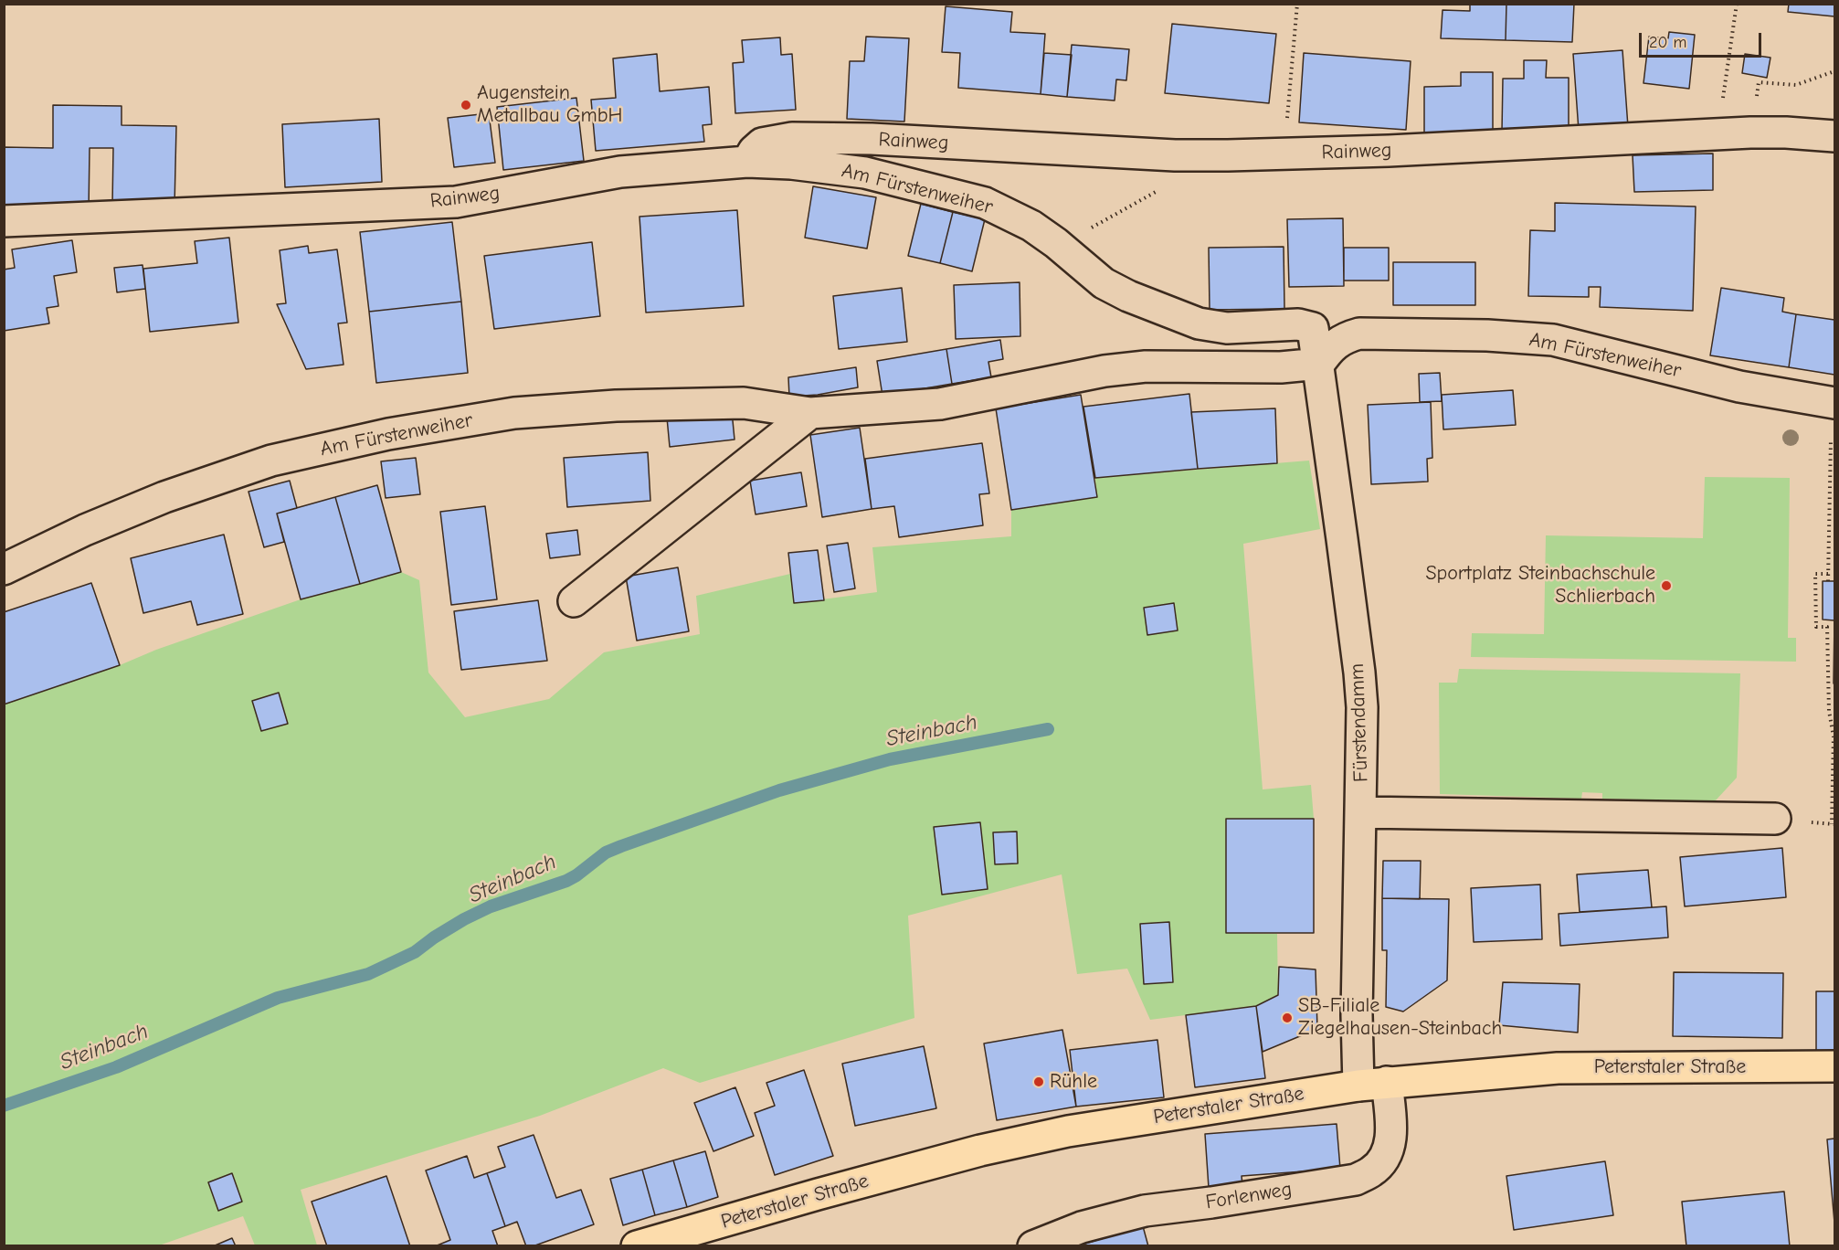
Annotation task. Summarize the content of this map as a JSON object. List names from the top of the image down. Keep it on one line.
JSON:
{"streets":{"main road":["Peterstaler Straße"],"street":["Rainweg","Am Fürstenweiher","Fürstendamm","Forlenweg"]},"crossings":[["Rainweg","Am Fürstenweiher"],["Am Fürstenweiher","Fürstendamm"],["Fürstendamm","Peterstaler Straße"],["Fürstendamm","Forlenweg"],["Peterstaler Straße","Forlenweg"]],"water":["Steinbach"],"places":["Augenstein Metallbau GmbH","Sportplatz Steinbachschule Schlierbach","SB-Filiale Ziegelhausen-Steinbach","Rühle"],"scale_bar":"20 m"}
